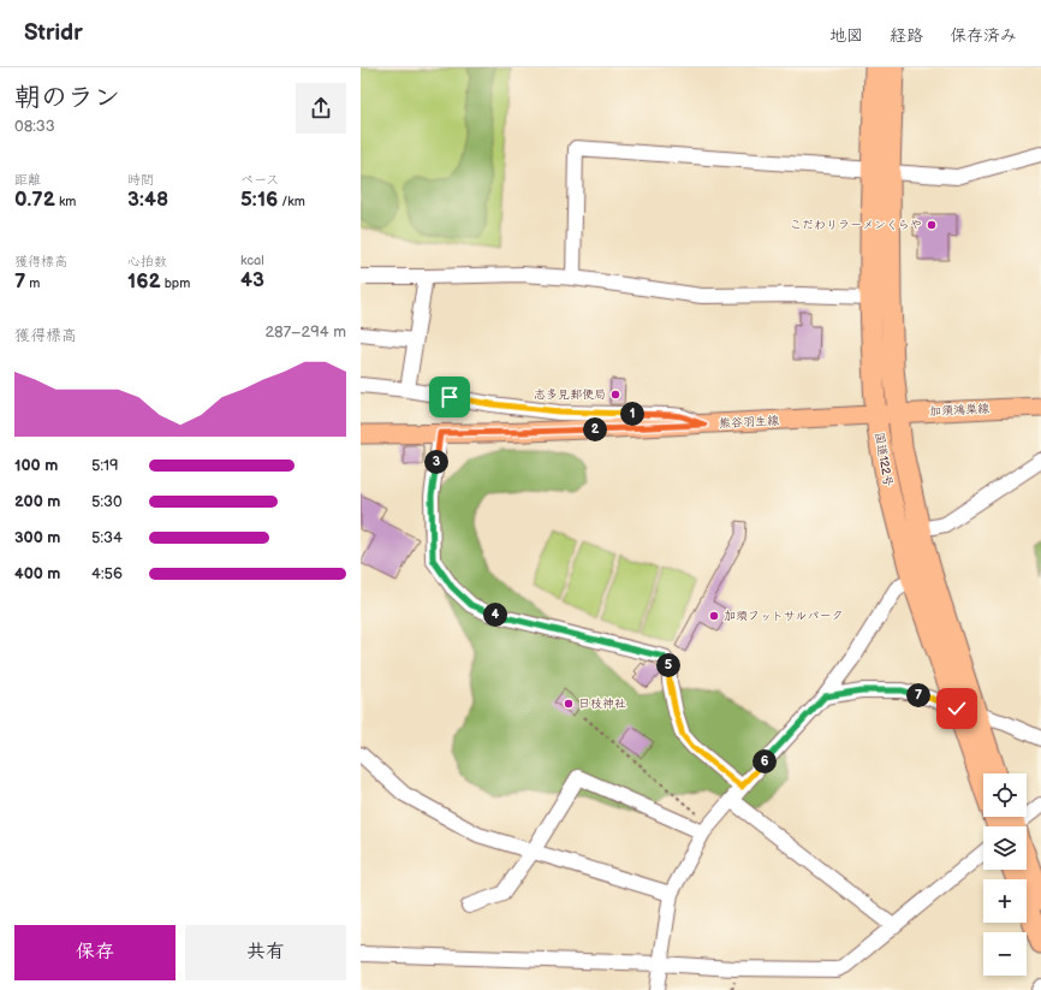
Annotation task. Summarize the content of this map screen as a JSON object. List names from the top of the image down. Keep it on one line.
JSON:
{"streets":{"highway":["国道122号"],"main road":["加須鴻巣線","熊谷羽生線"]},"crossings":[["加須鴻巣線","熊谷羽生線"],["加須鴻巣線","国道122号"],["熊谷羽生線","国道122号"]],"places":["こだわりラーメンくらや","志多見郵便局","加須フットサルパーク","日枝神社"],"page":{"header":"Stridr","nav":["地図","経路","保存済み"],"heading":["朝のラン","08:33"],"stats":[["距離","0.72 km"],["時間","3:48"],["ペース","5:16 /km"],["獲得標高","7 m"],["心拍数","162 bpm"],["kcal","43"]],"chart":["獲得標高","287–294 m"],"pins":["1","2","3","4","5","7","6"],"list":[{"name":"100 m","note":"5:19"},{"name":"200 m","note":"5:30"},{"name":"300 m","note":"5:34"},{"name":"400 m","note":"4:56"}],"map_buttons":["+","−"],"buttons":["保存","共有"]}}
